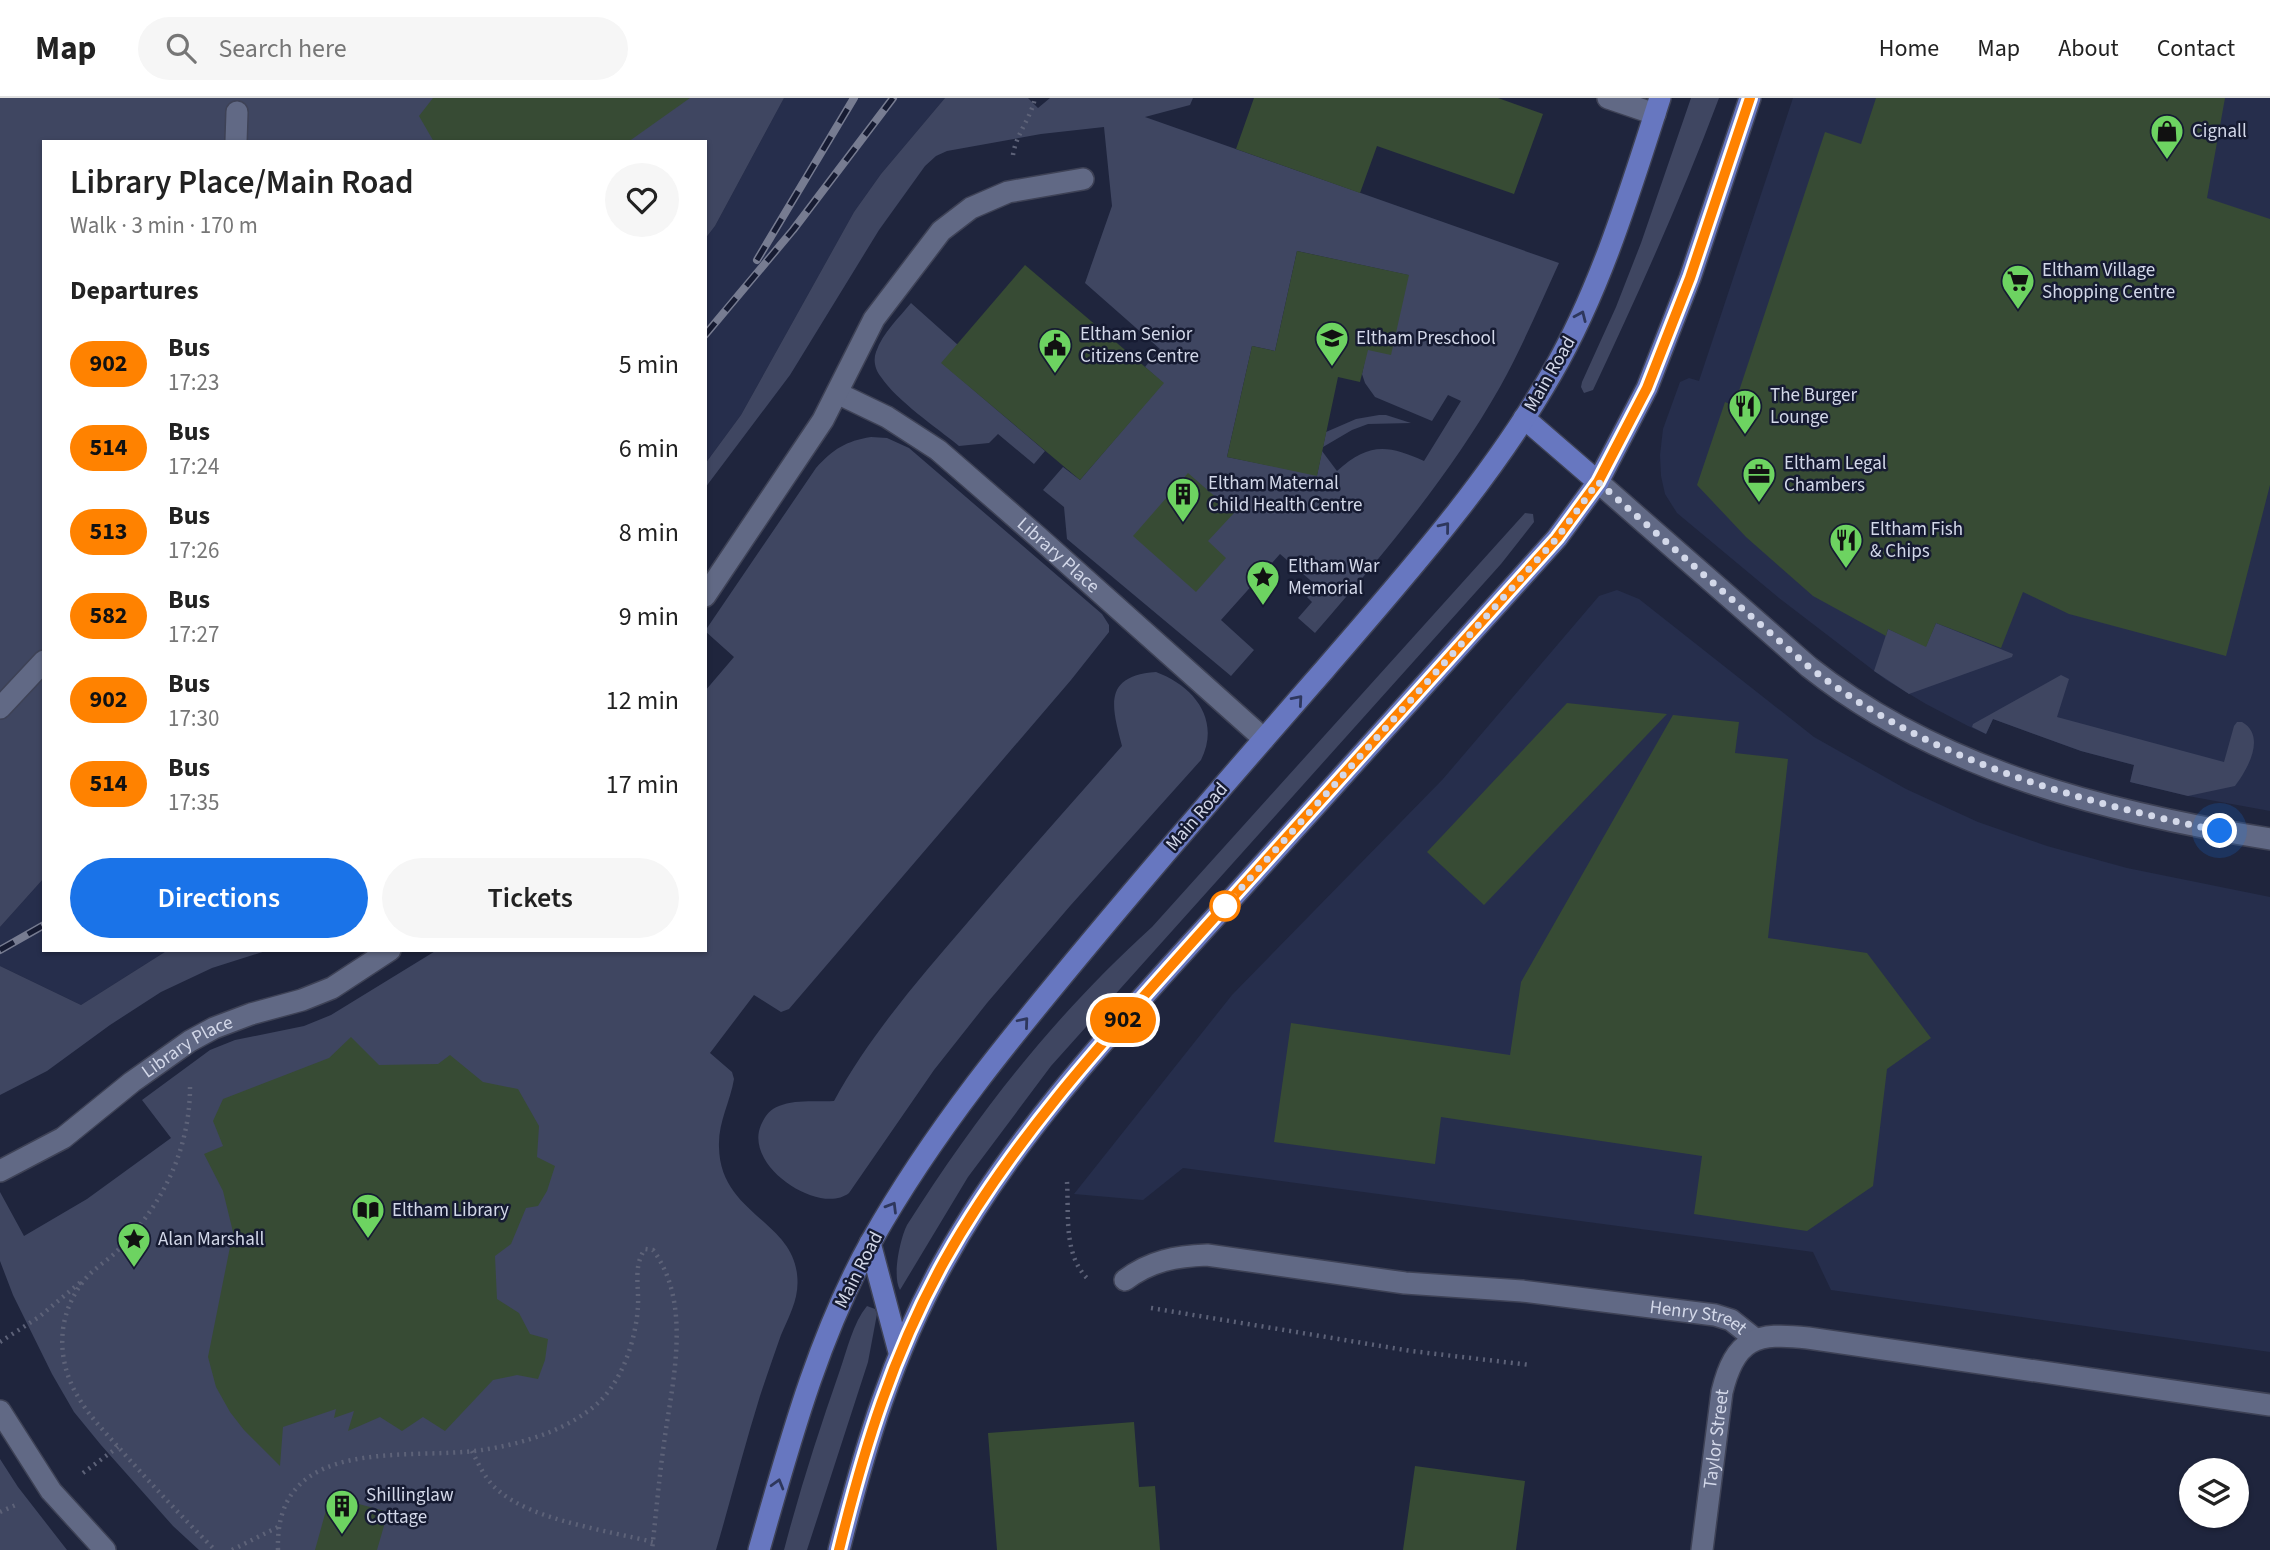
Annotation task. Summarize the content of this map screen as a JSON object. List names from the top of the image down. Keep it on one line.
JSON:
{"streets":{"main road":["Main Road"],"street":["Library Place","Henry Street","Taylor Street"]},"crossings":[["Main Road","Library Place"],["Henry Street","Taylor Street"]],"places":{"shop":["Cignall"],"supermarket":["Eltham Village Shopping Centre"],"school or university":["Eltham Preschool"],"public building":["Eltham Senior Citizens Centre"],"restaurant":["The Burger Lounge","Eltham Fish & Chips"],"office":["Eltham Legal Chambers"],"building":["Eltham Maternal Child Health Centre","Shillinglaw Cottage"],"place":["Eltham War Memorial","Alan Marshall"],"library":["Eltham Library"]},"lines":["bus line 902"],"page":{"header":"Map","search":"Search here","nav":["Home","Map","About","Contact"],"on_map":"902","heading":[["Library Place/Main Road","Walk · 3 min · 170 m"],"Departures"],"list":[{"mark":"902","name":"Bus","note":"17:23","value":"5 min"},{"mark":"514","name":"Bus","note":"17:24","value":"6 min"},{"mark":"513","name":"Bus","note":"17:26","value":"8 min"},{"mark":"582","name":"Bus","note":"17:27","value":"9 min"},{"mark":"902","name":"Bus","note":"17:30","value":"12 min"},{"mark":"514","name":"Bus","note":"17:35","value":"17 min"}],"buttons":["Directions","Tickets"]}}
